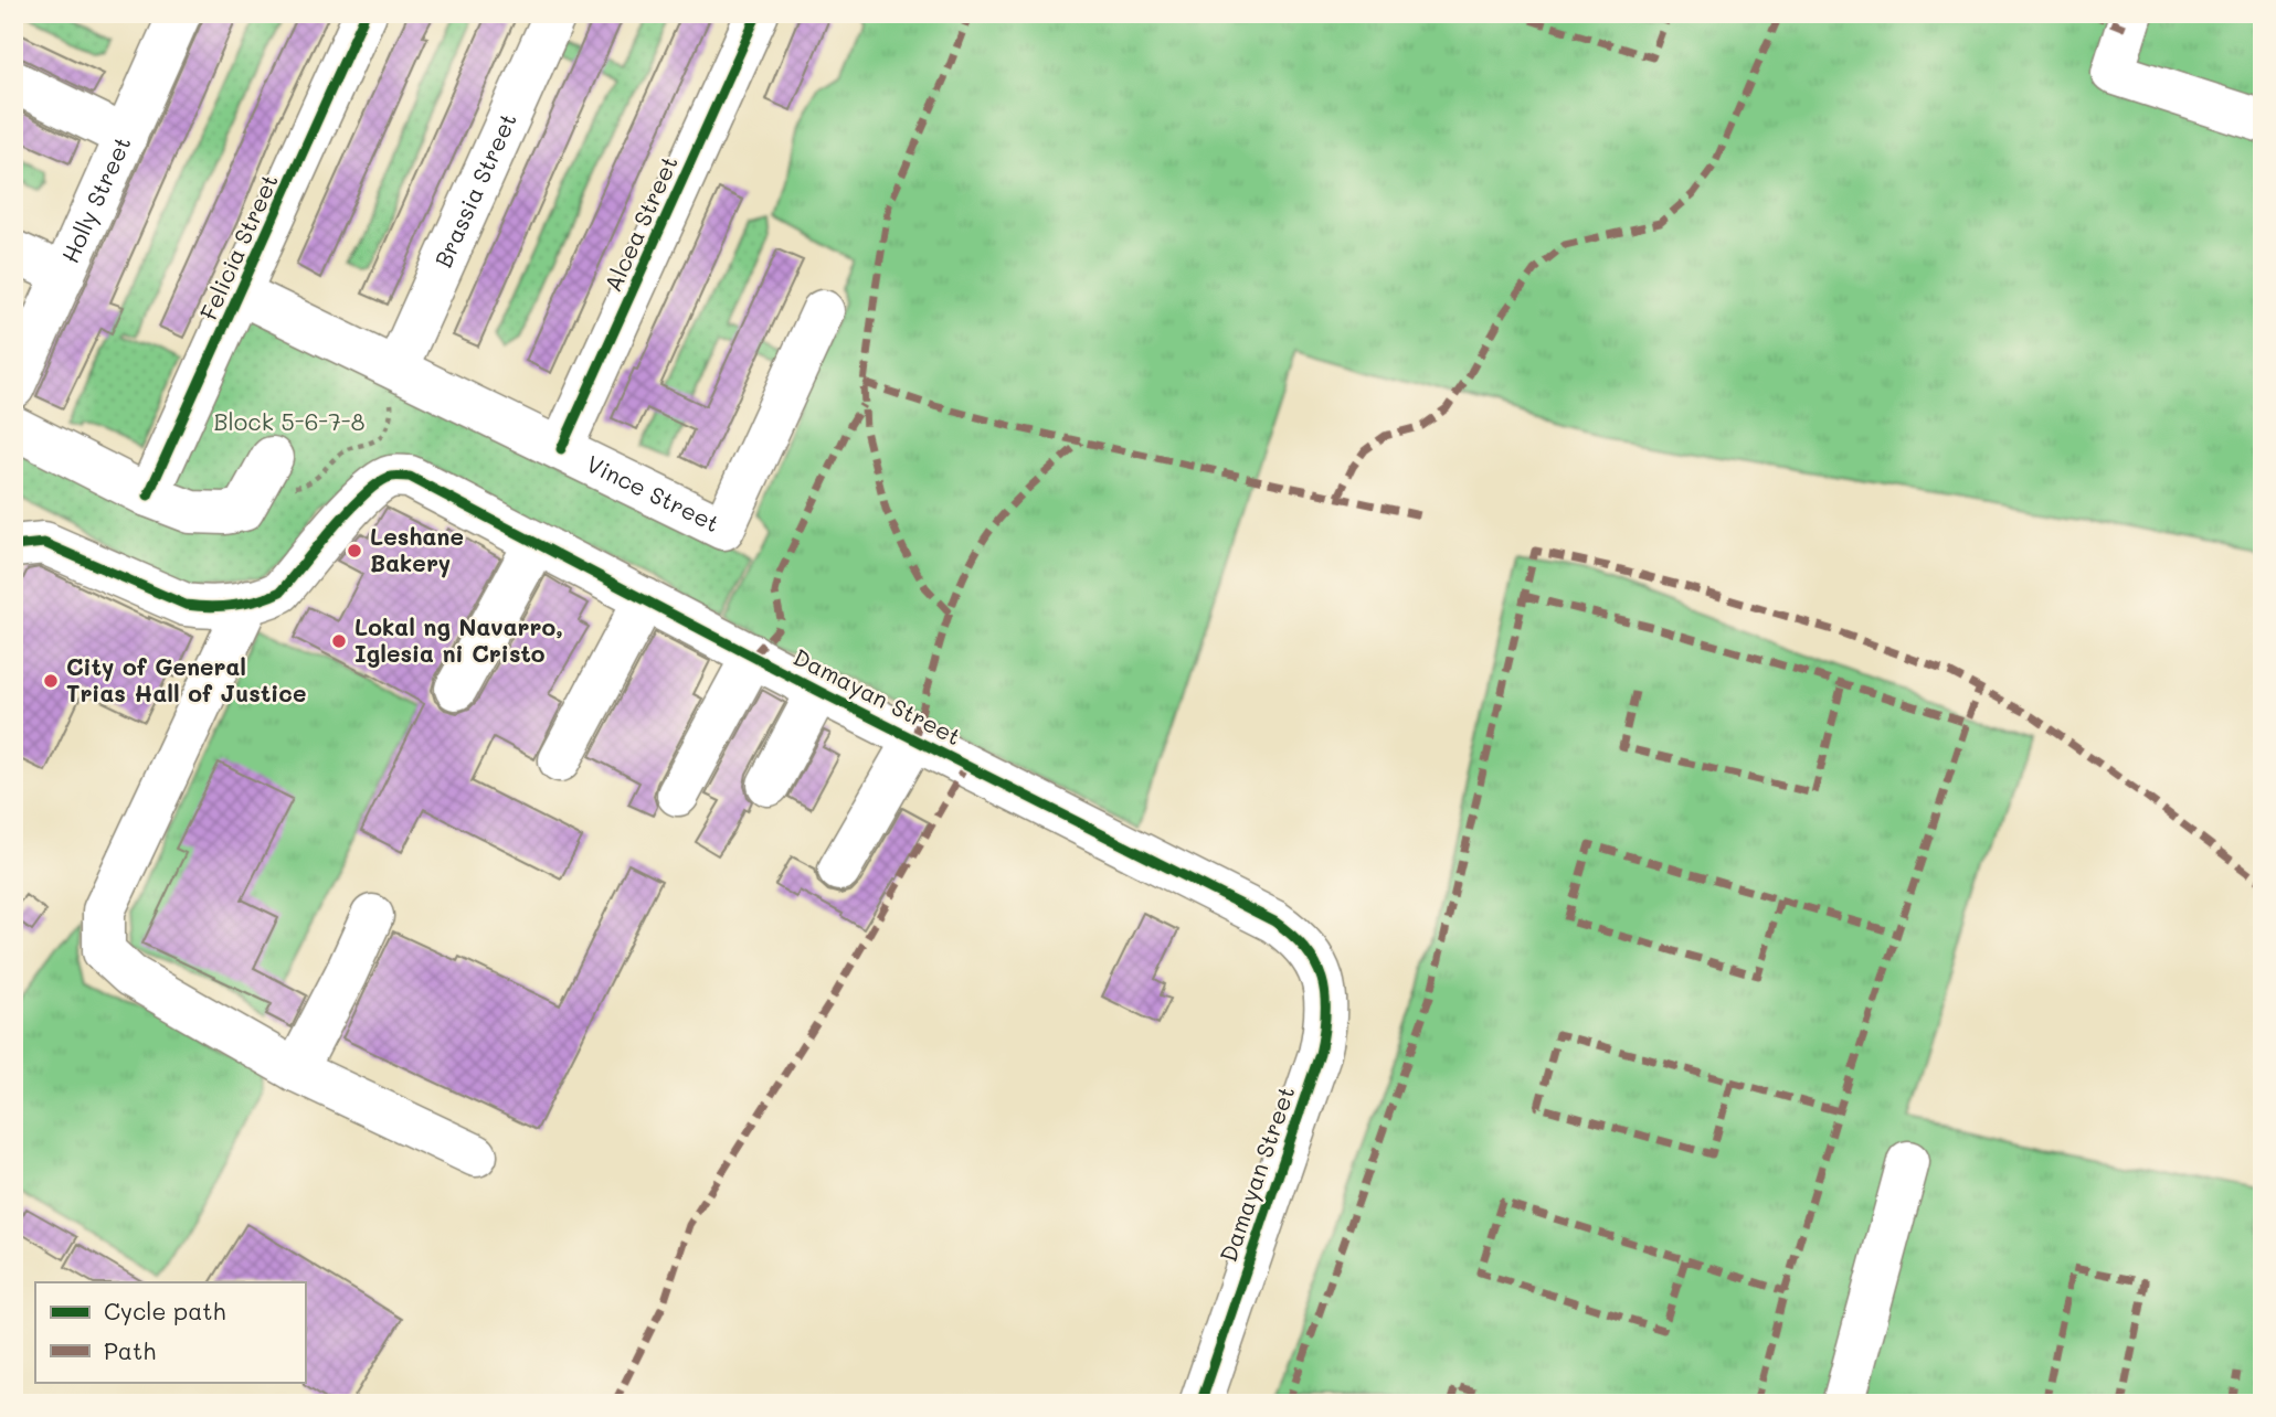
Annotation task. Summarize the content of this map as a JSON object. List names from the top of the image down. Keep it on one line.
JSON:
{"streets":{"street":["Brassia Street","Holly Street","Alcea Street","Felicia Street","Vince Street","Damayan Street"]},"crossings":[["Brassia Street","Vince Street"],["Alcea Street","Vince Street"],["Felicia Street","Vince Street"]],"parks":["Block 5-6-7-8"],"places":["Leshane Bakery","Lokal ng Navarro, Iglesia ni Cristo","City of General Trias Hall of Justice"],"legend":["Cycle path","Path"]}
